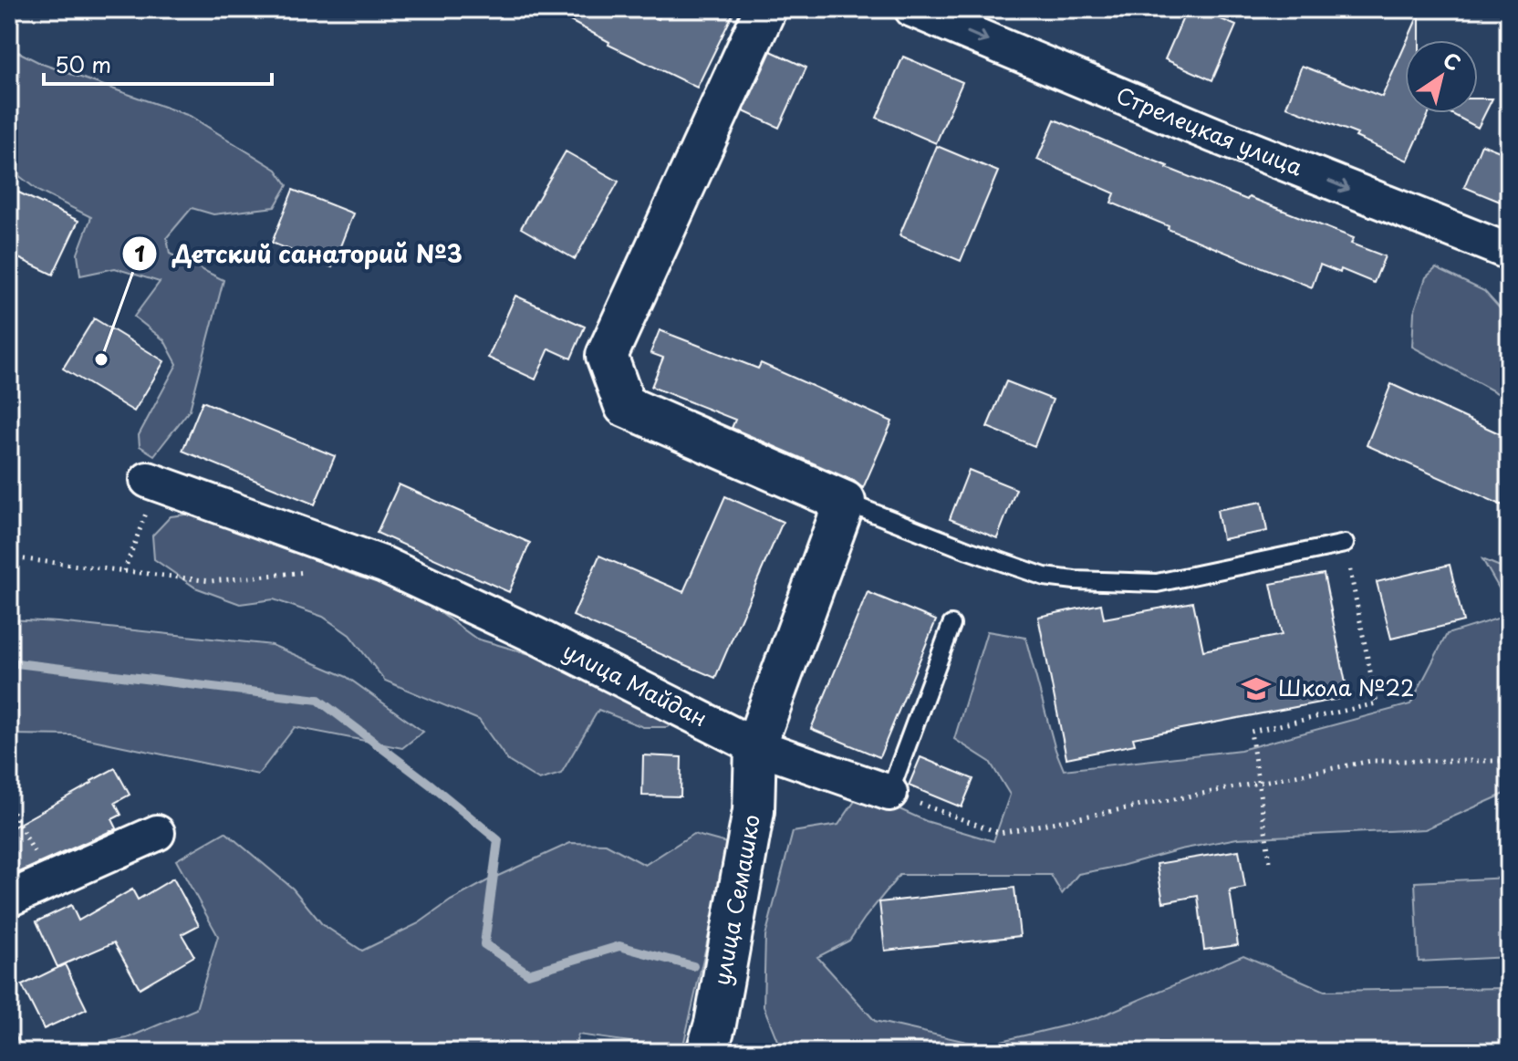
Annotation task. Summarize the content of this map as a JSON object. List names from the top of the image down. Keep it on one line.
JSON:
{"streets":{"street":["Стрелецкая улица","улица Майдан","улица Семашко"]},"crossings":[["улица Майдан","улица Семашко"]],"one_way":["Стрелецкая улица"],"places":{"other":["Детский санаторий №3"],"school or university":["Школа №22"]},"scale_bar":"50 m","north":"top right"}
